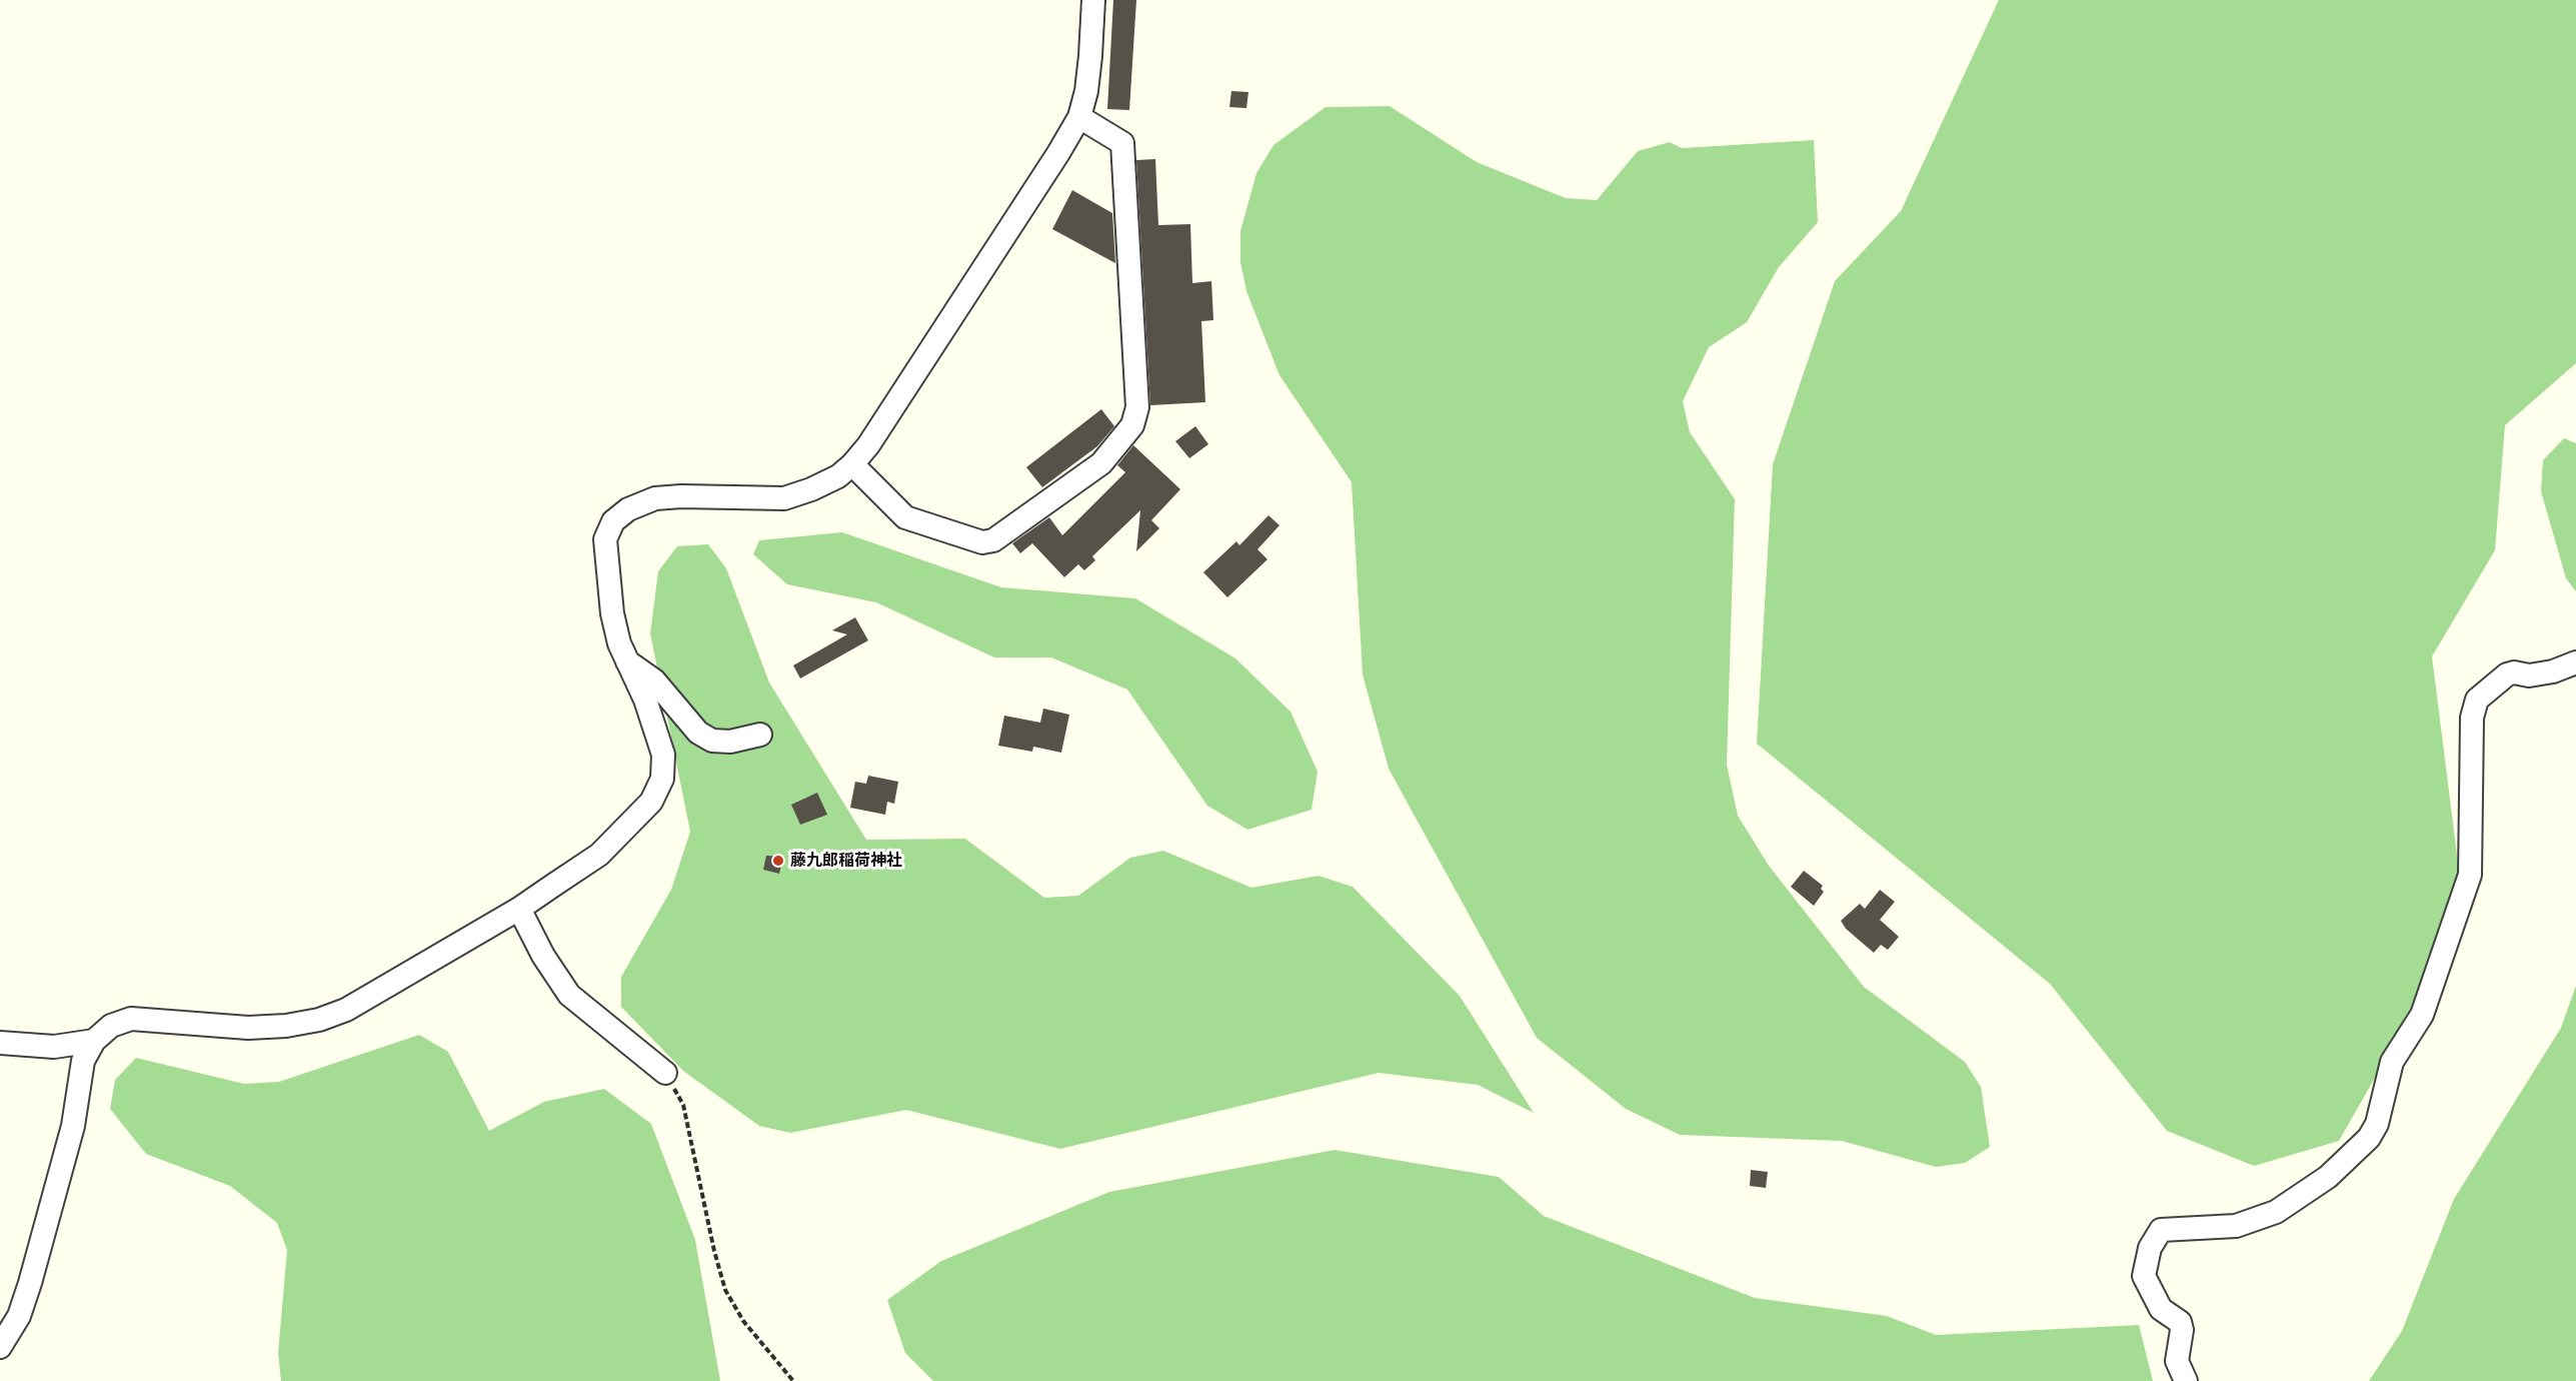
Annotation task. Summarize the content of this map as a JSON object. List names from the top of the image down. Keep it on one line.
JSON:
{"places":["藤九郎稲荷神社"]}
